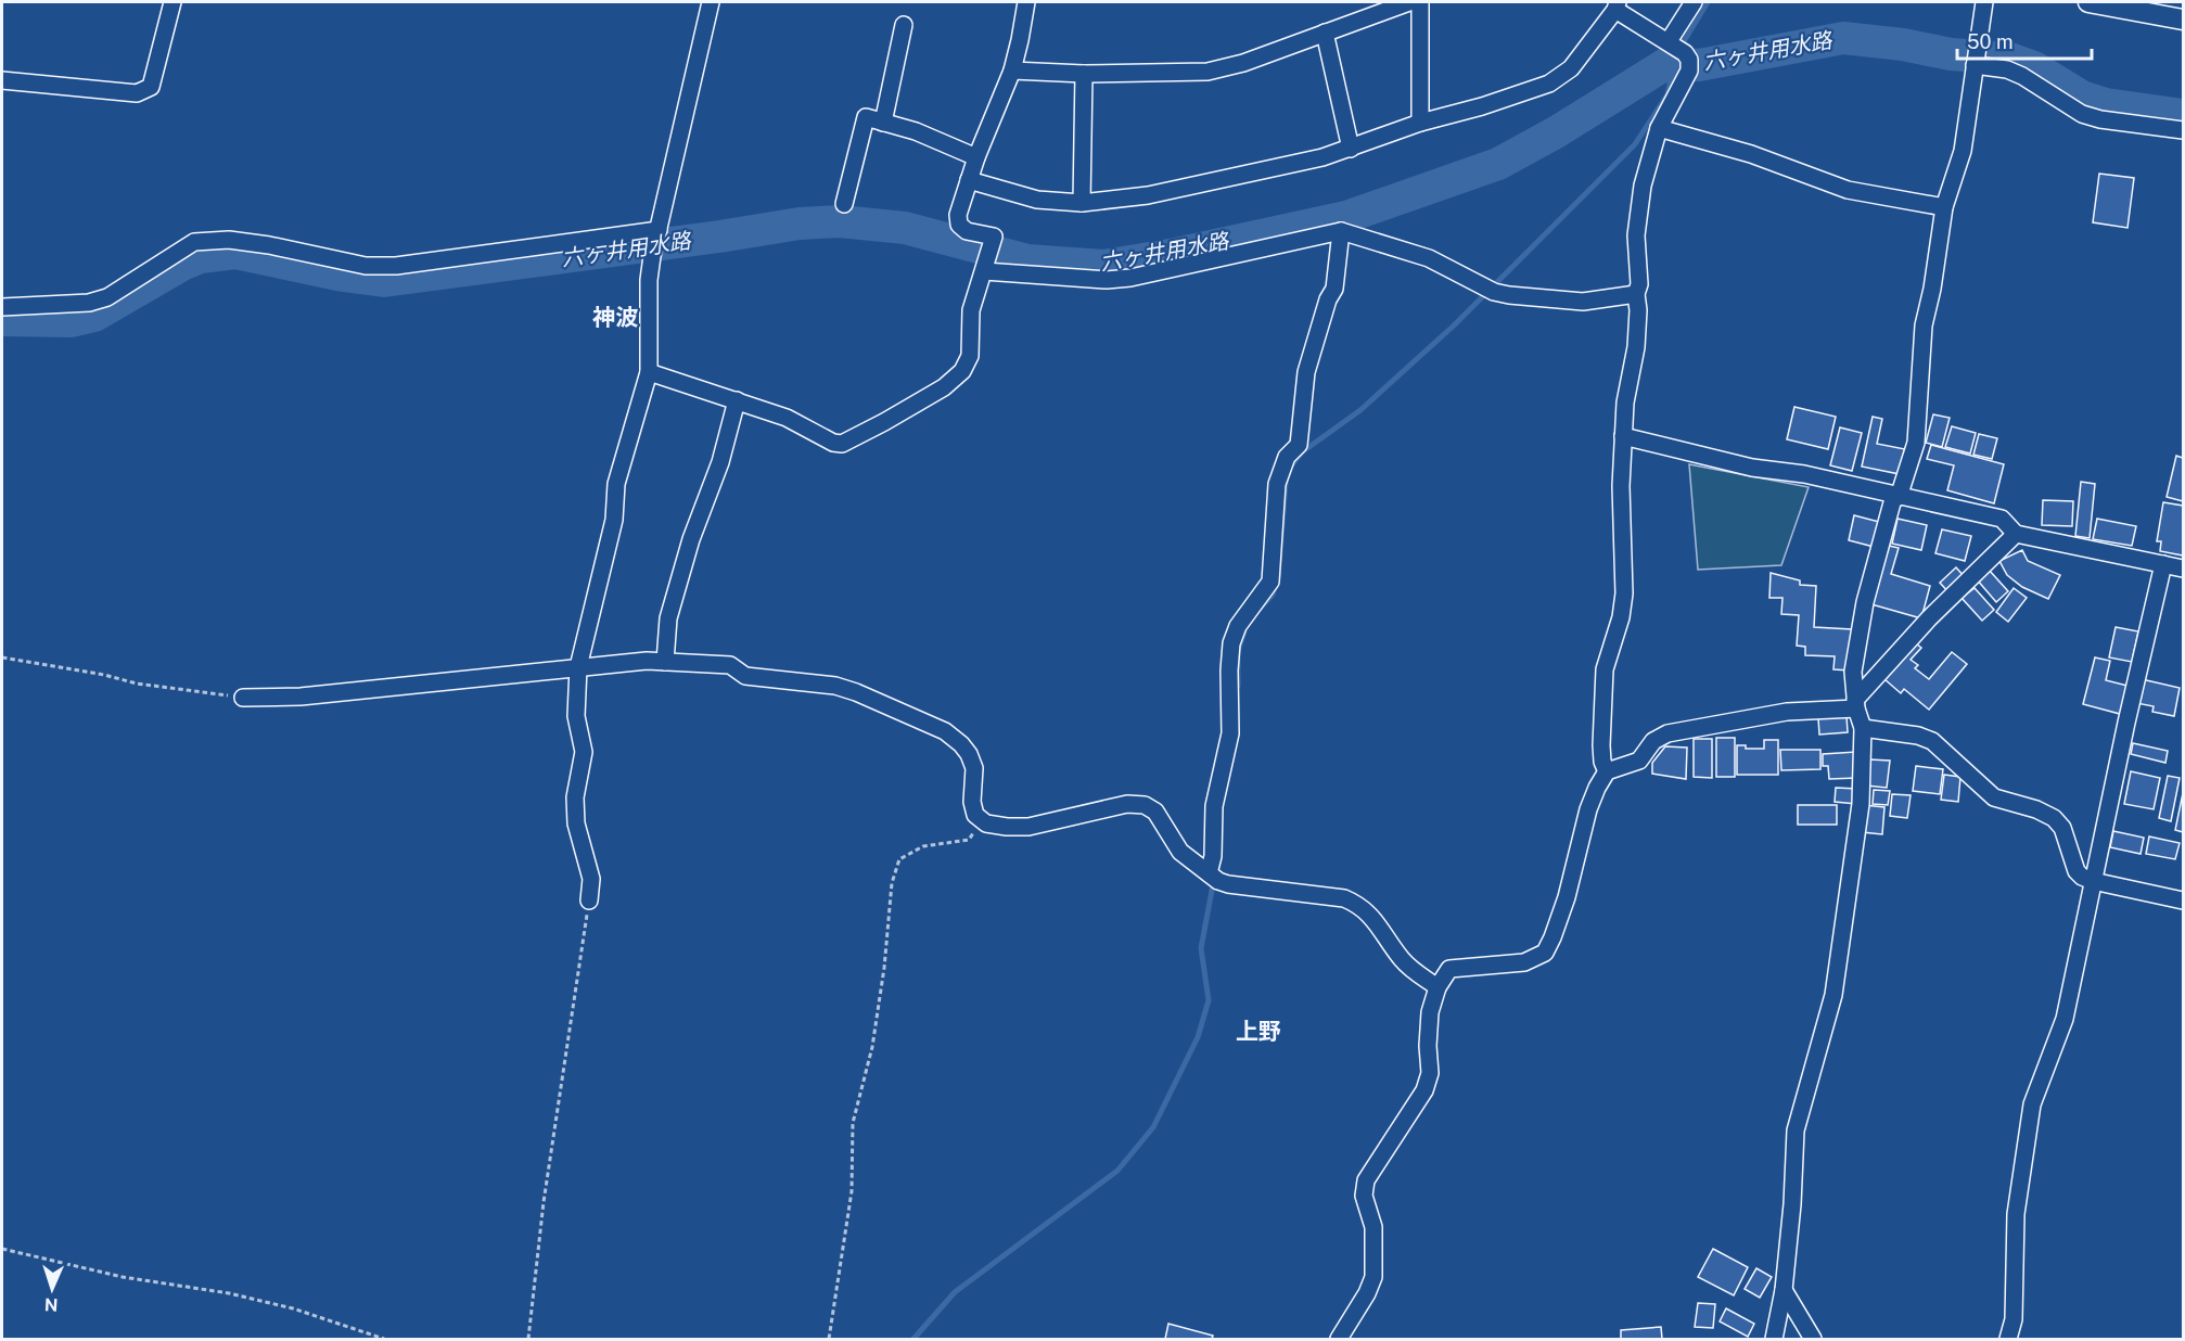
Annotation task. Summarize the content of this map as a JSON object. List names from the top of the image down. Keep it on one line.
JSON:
{"districts":["神波","上野"],"water":["六ヶ井用水路"],"scale_bar":"50 m","north":"bottom"}
